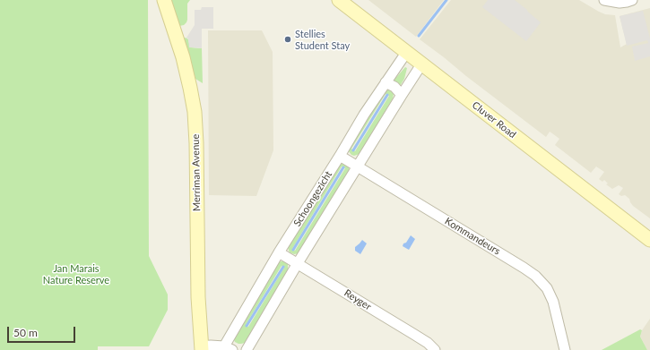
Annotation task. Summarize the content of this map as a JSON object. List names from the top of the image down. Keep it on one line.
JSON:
{"streets":{"street":["Cluver Road","Merriman Avenue","Schoongezicht","Kommandeurs","Reyger"]},"crossings":[["Cluver Road","Schoongezicht"],["Schoongezicht","Kommandeurs"],["Schoongezicht","Reyger"]],"parks":["Jan Marais Nature Reserve"],"places":["Stellies Student Stay"],"scale_bar":"50 m"}
